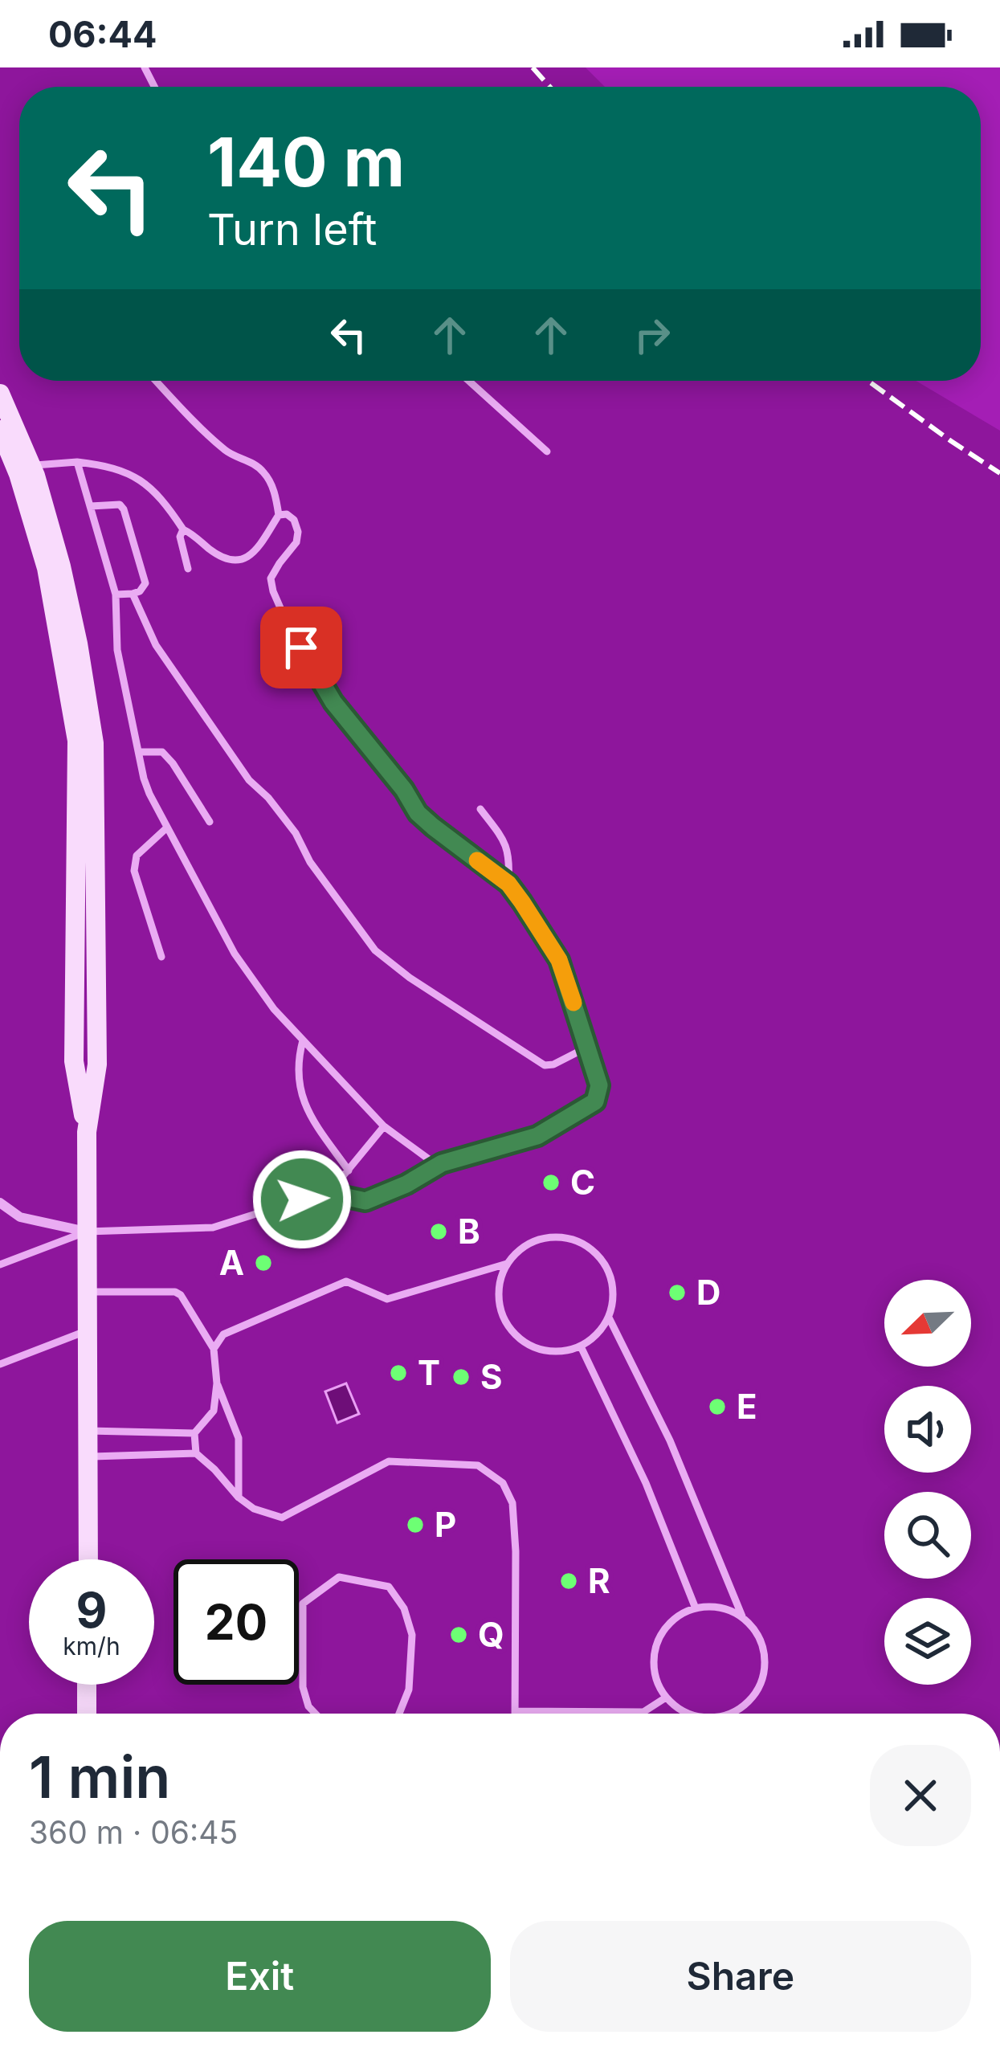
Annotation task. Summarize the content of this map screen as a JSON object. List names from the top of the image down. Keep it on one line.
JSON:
{"places":["C","B","A","D","T","S","E","P","R","Q"],"north":"bottom left","page":{"status":"06:44","turn":["140 m","Turn left"],"speed":"9 km/h","limit":"20","heading":["1 min","360 m · 06:45"],"buttons":["Exit","Share"]}}
